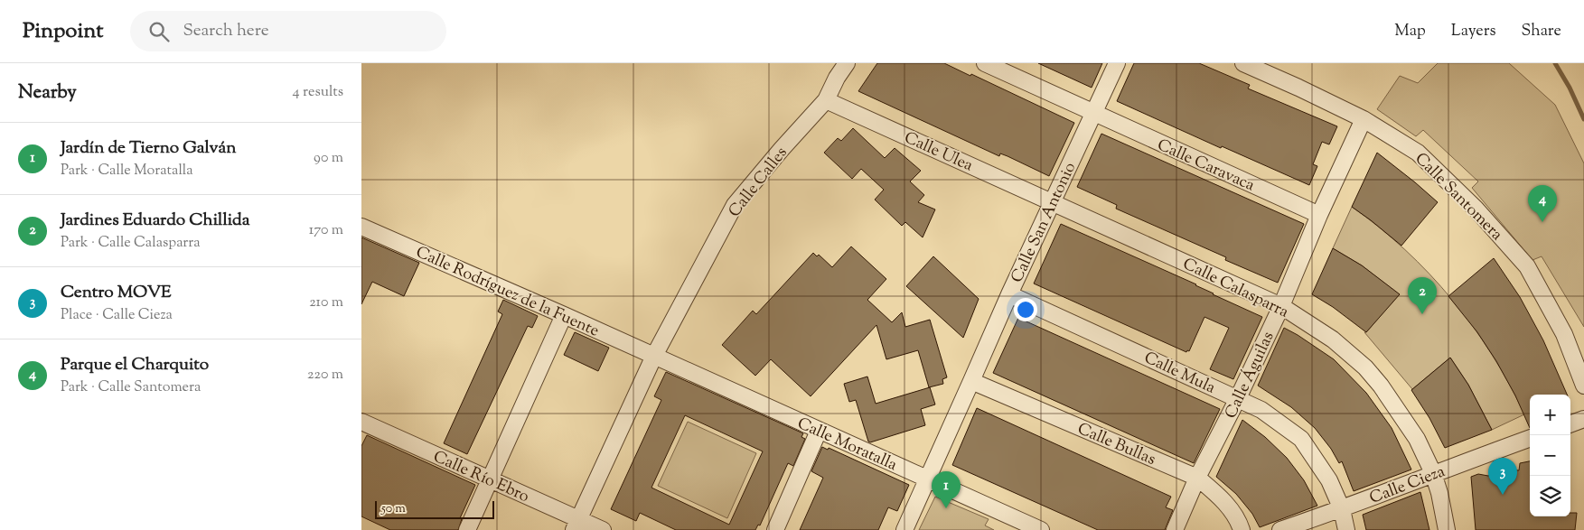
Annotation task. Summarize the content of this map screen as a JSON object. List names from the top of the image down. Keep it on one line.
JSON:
{"streets":{"street":["Calle Ulea","Calle Caravaca","Calle Calles","Calle Santomera","Calle San Antonio","Calle Calasparra","Calle Rodríguez de la Fuente","Calle Mula","Calle Águilas","Calle Moratalla","Calle Bullas","Calle Río Ebro","Calle Cieza"]},"crossings":[["Calle Ulea","Calle Calles"],["Calle Ulea","Calle San Antonio"],["Calle Ulea","Calle Calasparra"],["Calle Caravaca","Calle San Antonio"],["Calle Caravaca","Calle Águilas"],["Calle Calles","Calle Rodríguez de la Fuente"],["Calle Calles","Calle Moratalla"],["Calle Calles","Calle Río Ebro"],["Calle Santomera","Calle Águilas"],["Calle San Antonio","Calle Calasparra"],["Calle San Antonio","Calle Mula"],["Calle San Antonio","Calle Moratalla"],["Calle San Antonio","Calle Bullas"],["Calle Calasparra","Calle Águilas"],["Calle Calasparra","Calle Cieza"],["Calle Rodríguez de la Fuente","Calle Moratalla"],["Calle Mula","Calle Águilas"],["Calle Mula","Calle Cieza"],["Calle Águilas","Calle Bullas"]],"scale_bar":"50 m","page":{"header":"Pinpoint","search":"Search here","nav":["Map","Layers","Share"],"heading":["Nearby","4 results"],"list":[{"mark":"1","name":"Jardín de Tierno Galván","note":"Park · Calle Moratalla","value":"90 m"},{"mark":"2","name":"Jardines Eduardo Chillida","note":"Park · Calle Calasparra","value":"170 m"},{"mark":"3","name":"Centro MOVE","note":"Place · Calle Cieza","value":"210 m"},{"mark":"4","name":"Parque el Charquito","note":"Park · Calle Santomera","value":"220 m"}],"pins":["4","2","3","1"],"map_buttons":["+","−"],"scale":"50 m"}}
